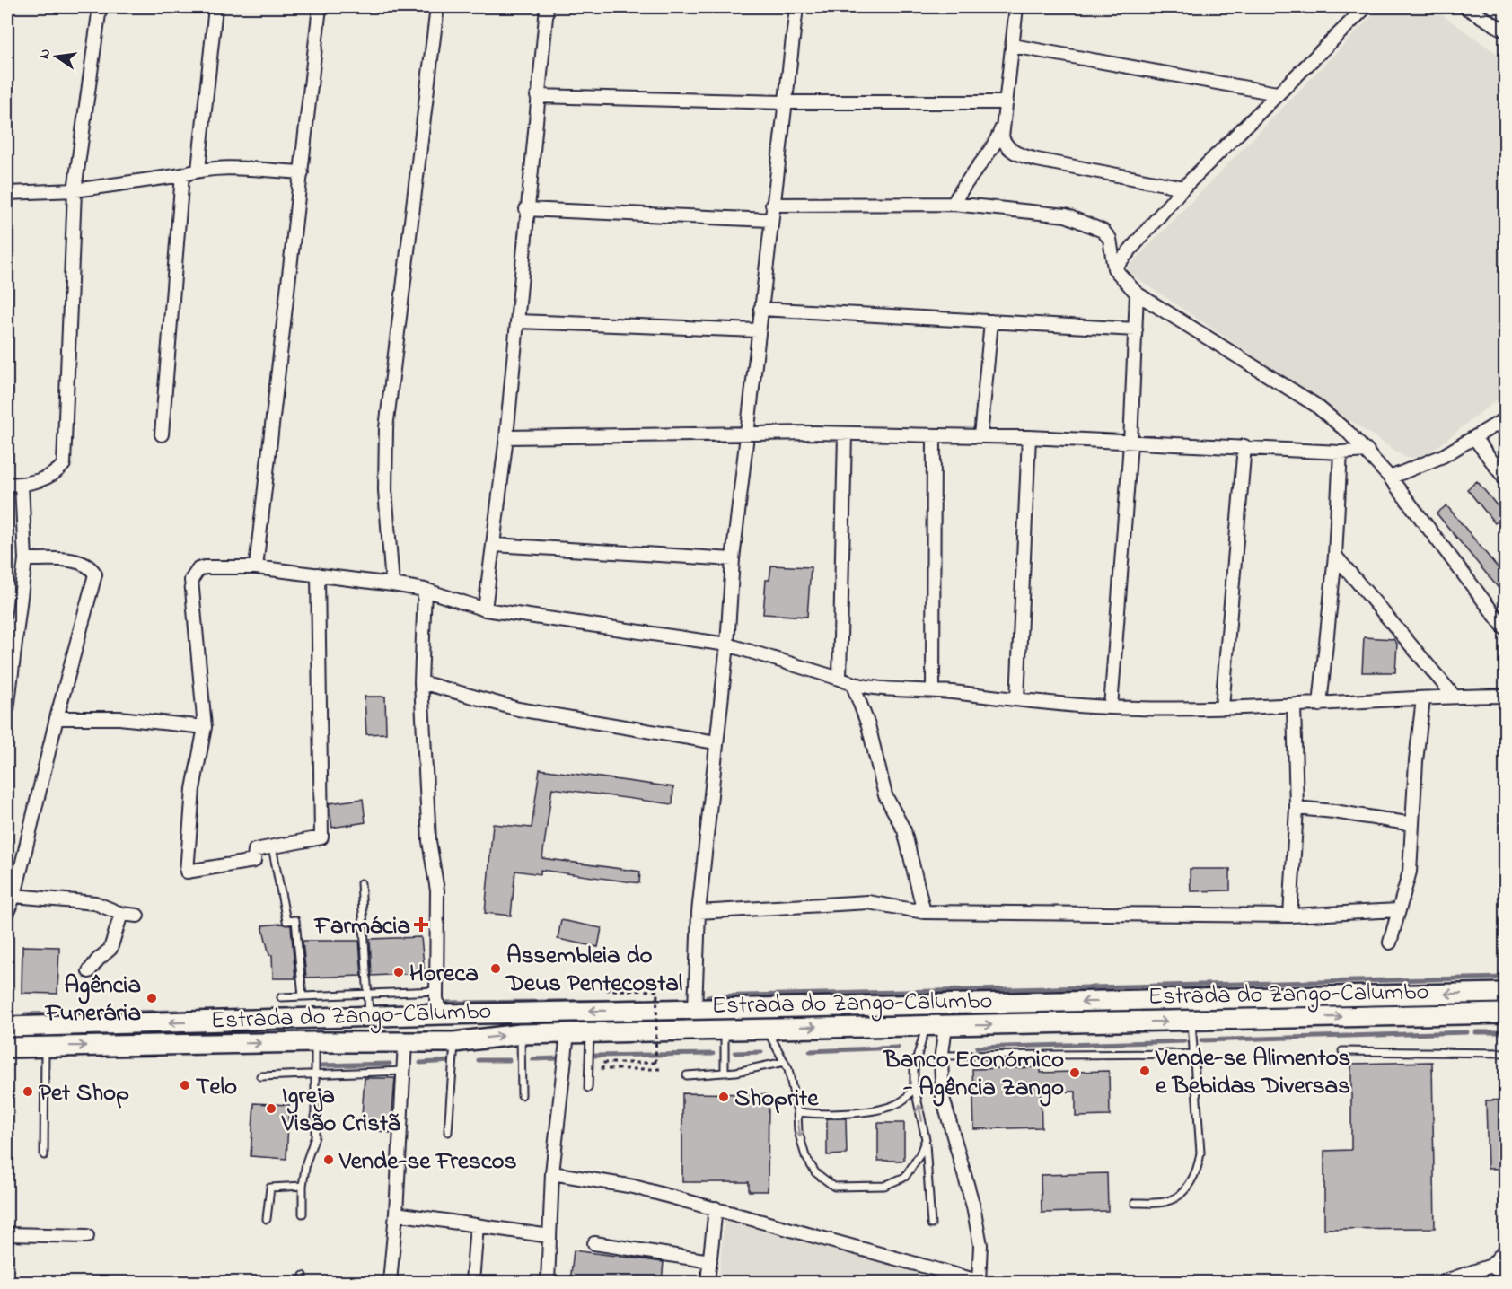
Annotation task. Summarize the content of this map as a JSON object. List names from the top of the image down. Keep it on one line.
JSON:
{"streets":{"main road":["Estrada do Zango-Calumbo"]},"places":{"health":["Farmácia"],"other":["Assembleia do Deus Pentecostal","Horeca","Agência Funerária","Vende-se Alimentos e Bebidas Diversas","Banco Económico - Agência Zango","Telo","Pet Shop","Shoprite","Igreja Visão Cristã","Vende-se Frescos"]},"north":"left"}
